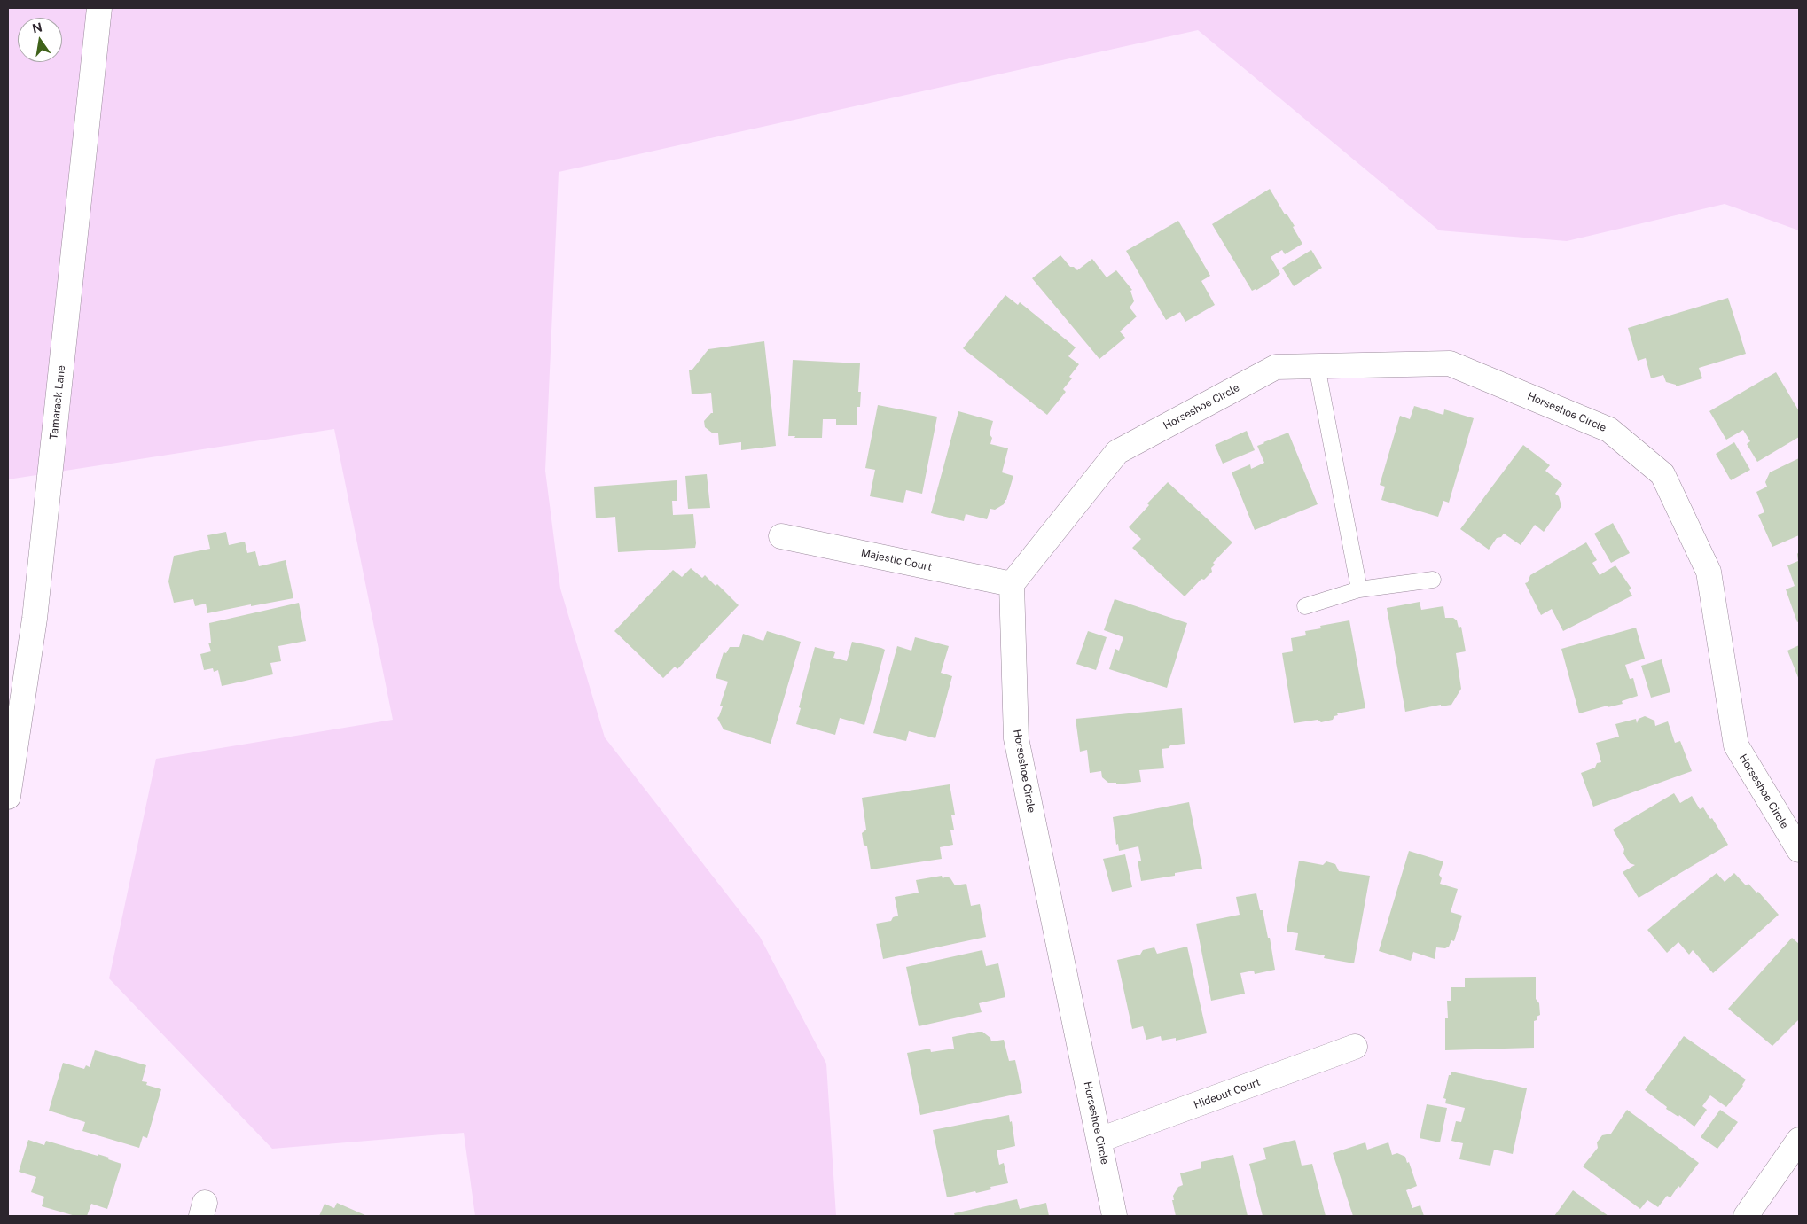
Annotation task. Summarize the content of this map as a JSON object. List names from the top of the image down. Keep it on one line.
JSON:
{"streets":{"street":["Tamarack Lane","Horseshoe Circle","Majestic Court","Hideout Court"]},"crossings":[["Horseshoe Circle","Majestic Court"],["Horseshoe Circle","Hideout Court"]],"north":"top"}
